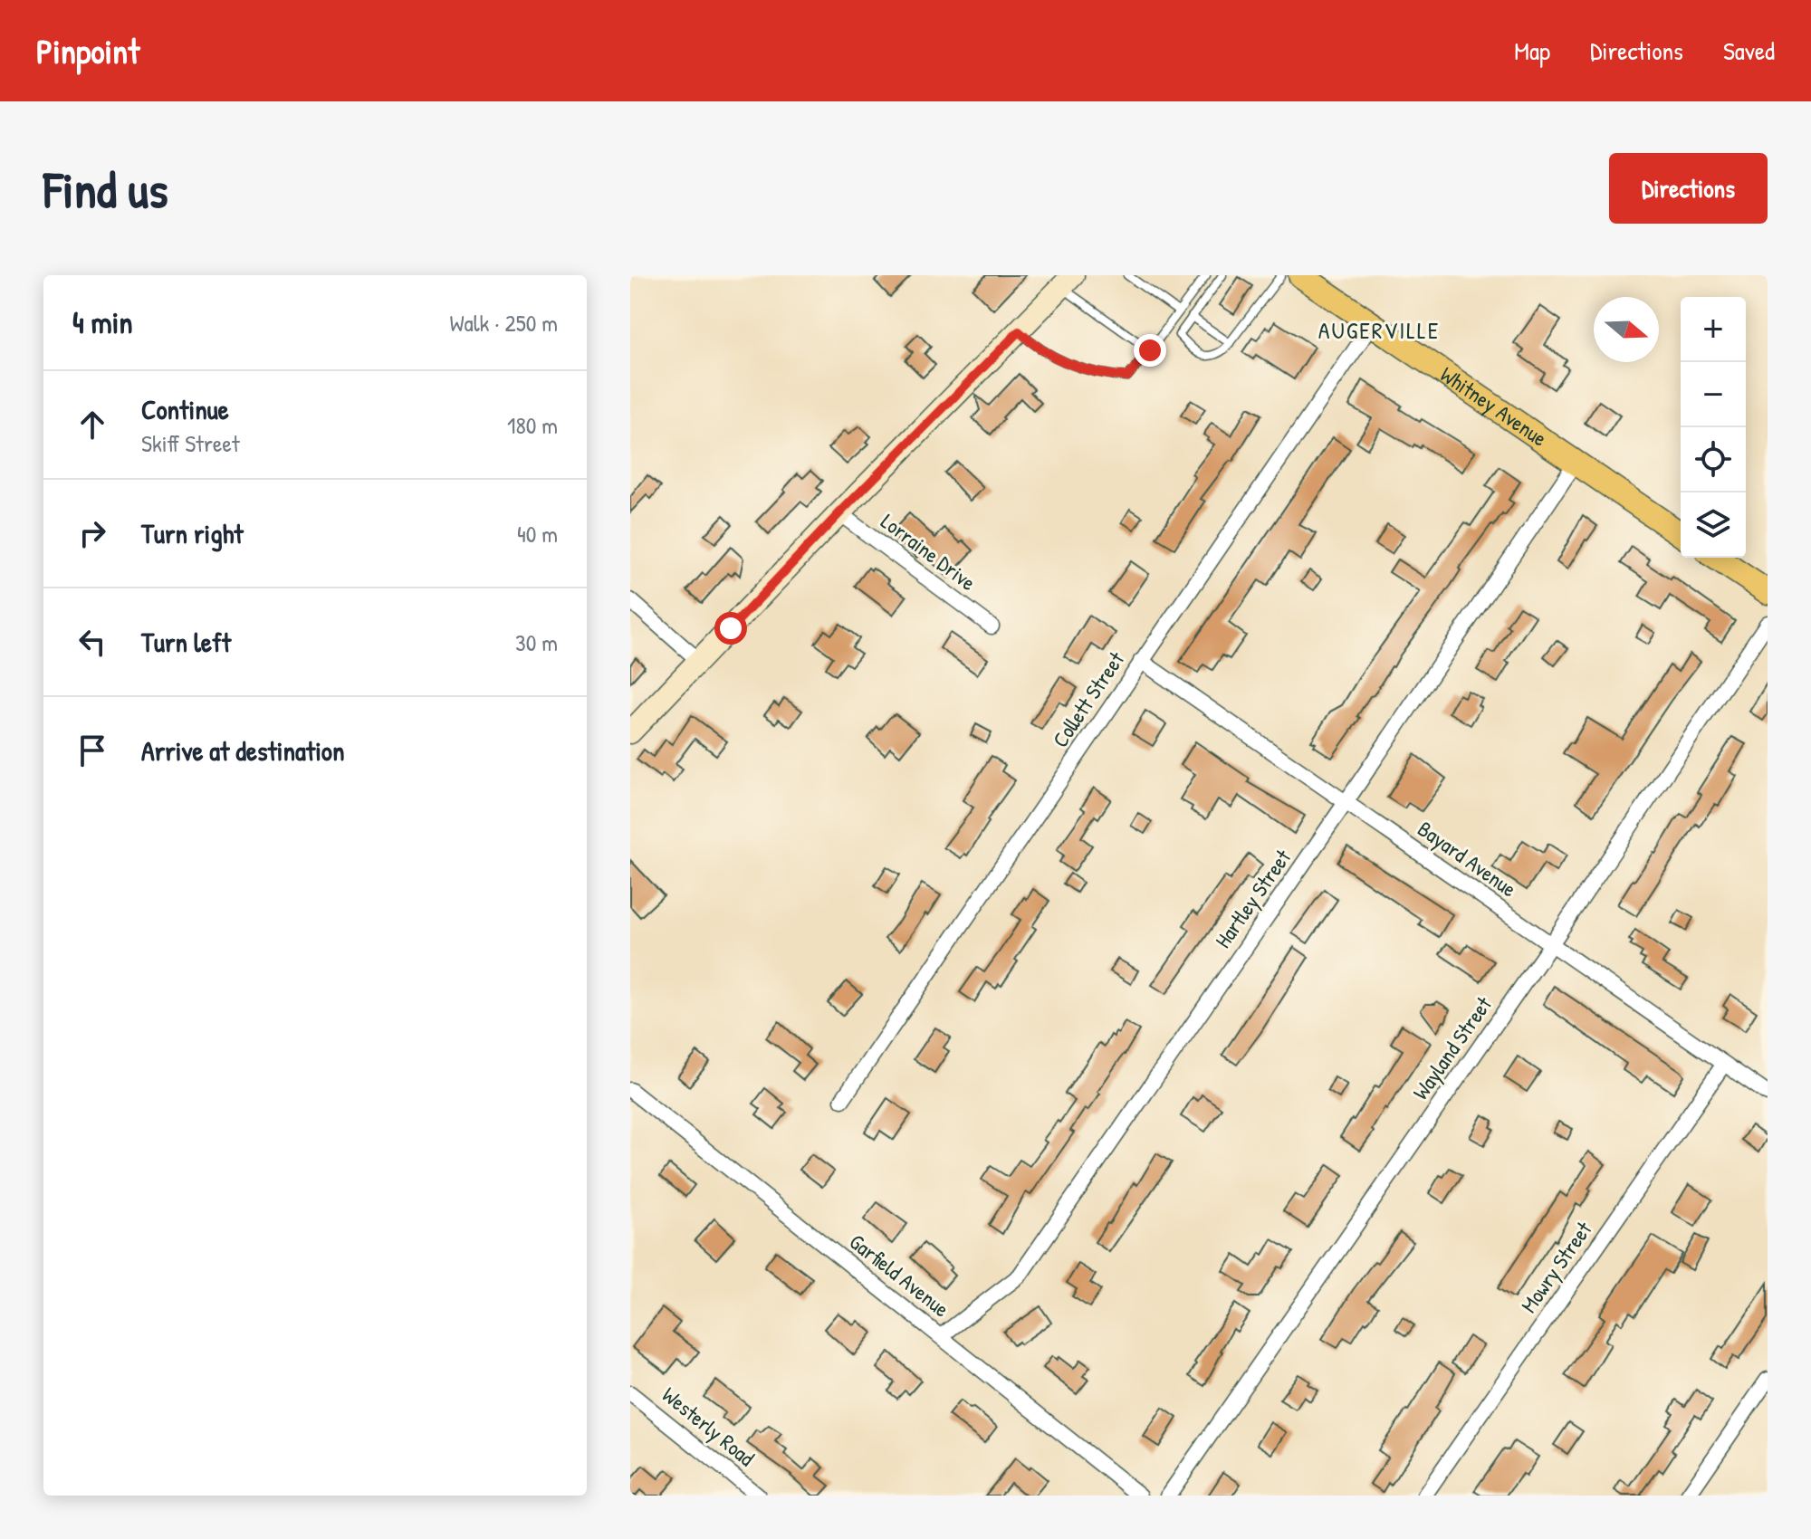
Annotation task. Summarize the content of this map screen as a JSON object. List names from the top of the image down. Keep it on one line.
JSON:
{"streets":{"main road":["Whitney Avenue"],"street":["Lorraine Drive","Collett Street","Bayard Avenue","Hartley Street","Wayland Street","Mowry Street","Garfield Avenue","Westerly Road"]},"crossings":[["Whitney Avenue","Collett Street"],["Whitney Avenue","Hartley Street"],["Collett Street","Bayard Avenue"],["Bayard Avenue","Hartley Street"],["Bayard Avenue","Wayland Street"],["Bayard Avenue","Mowry Street"],["Hartley Street","Garfield Avenue"]],"districts":["AUGERVILLE"],"north":"right","page":{"header":"Pinpoint","nav":["Map","Directions","Saved"],"buttons":"Directions","title":"Find us","heading":["4 min","Walk · 250 m"],"map_buttons":["+","−"],"list":[["Continue","Skiff Street","180 m"],["Turn right","40 m"],["Turn left","30 m"],"Arrive at destination"]}}
